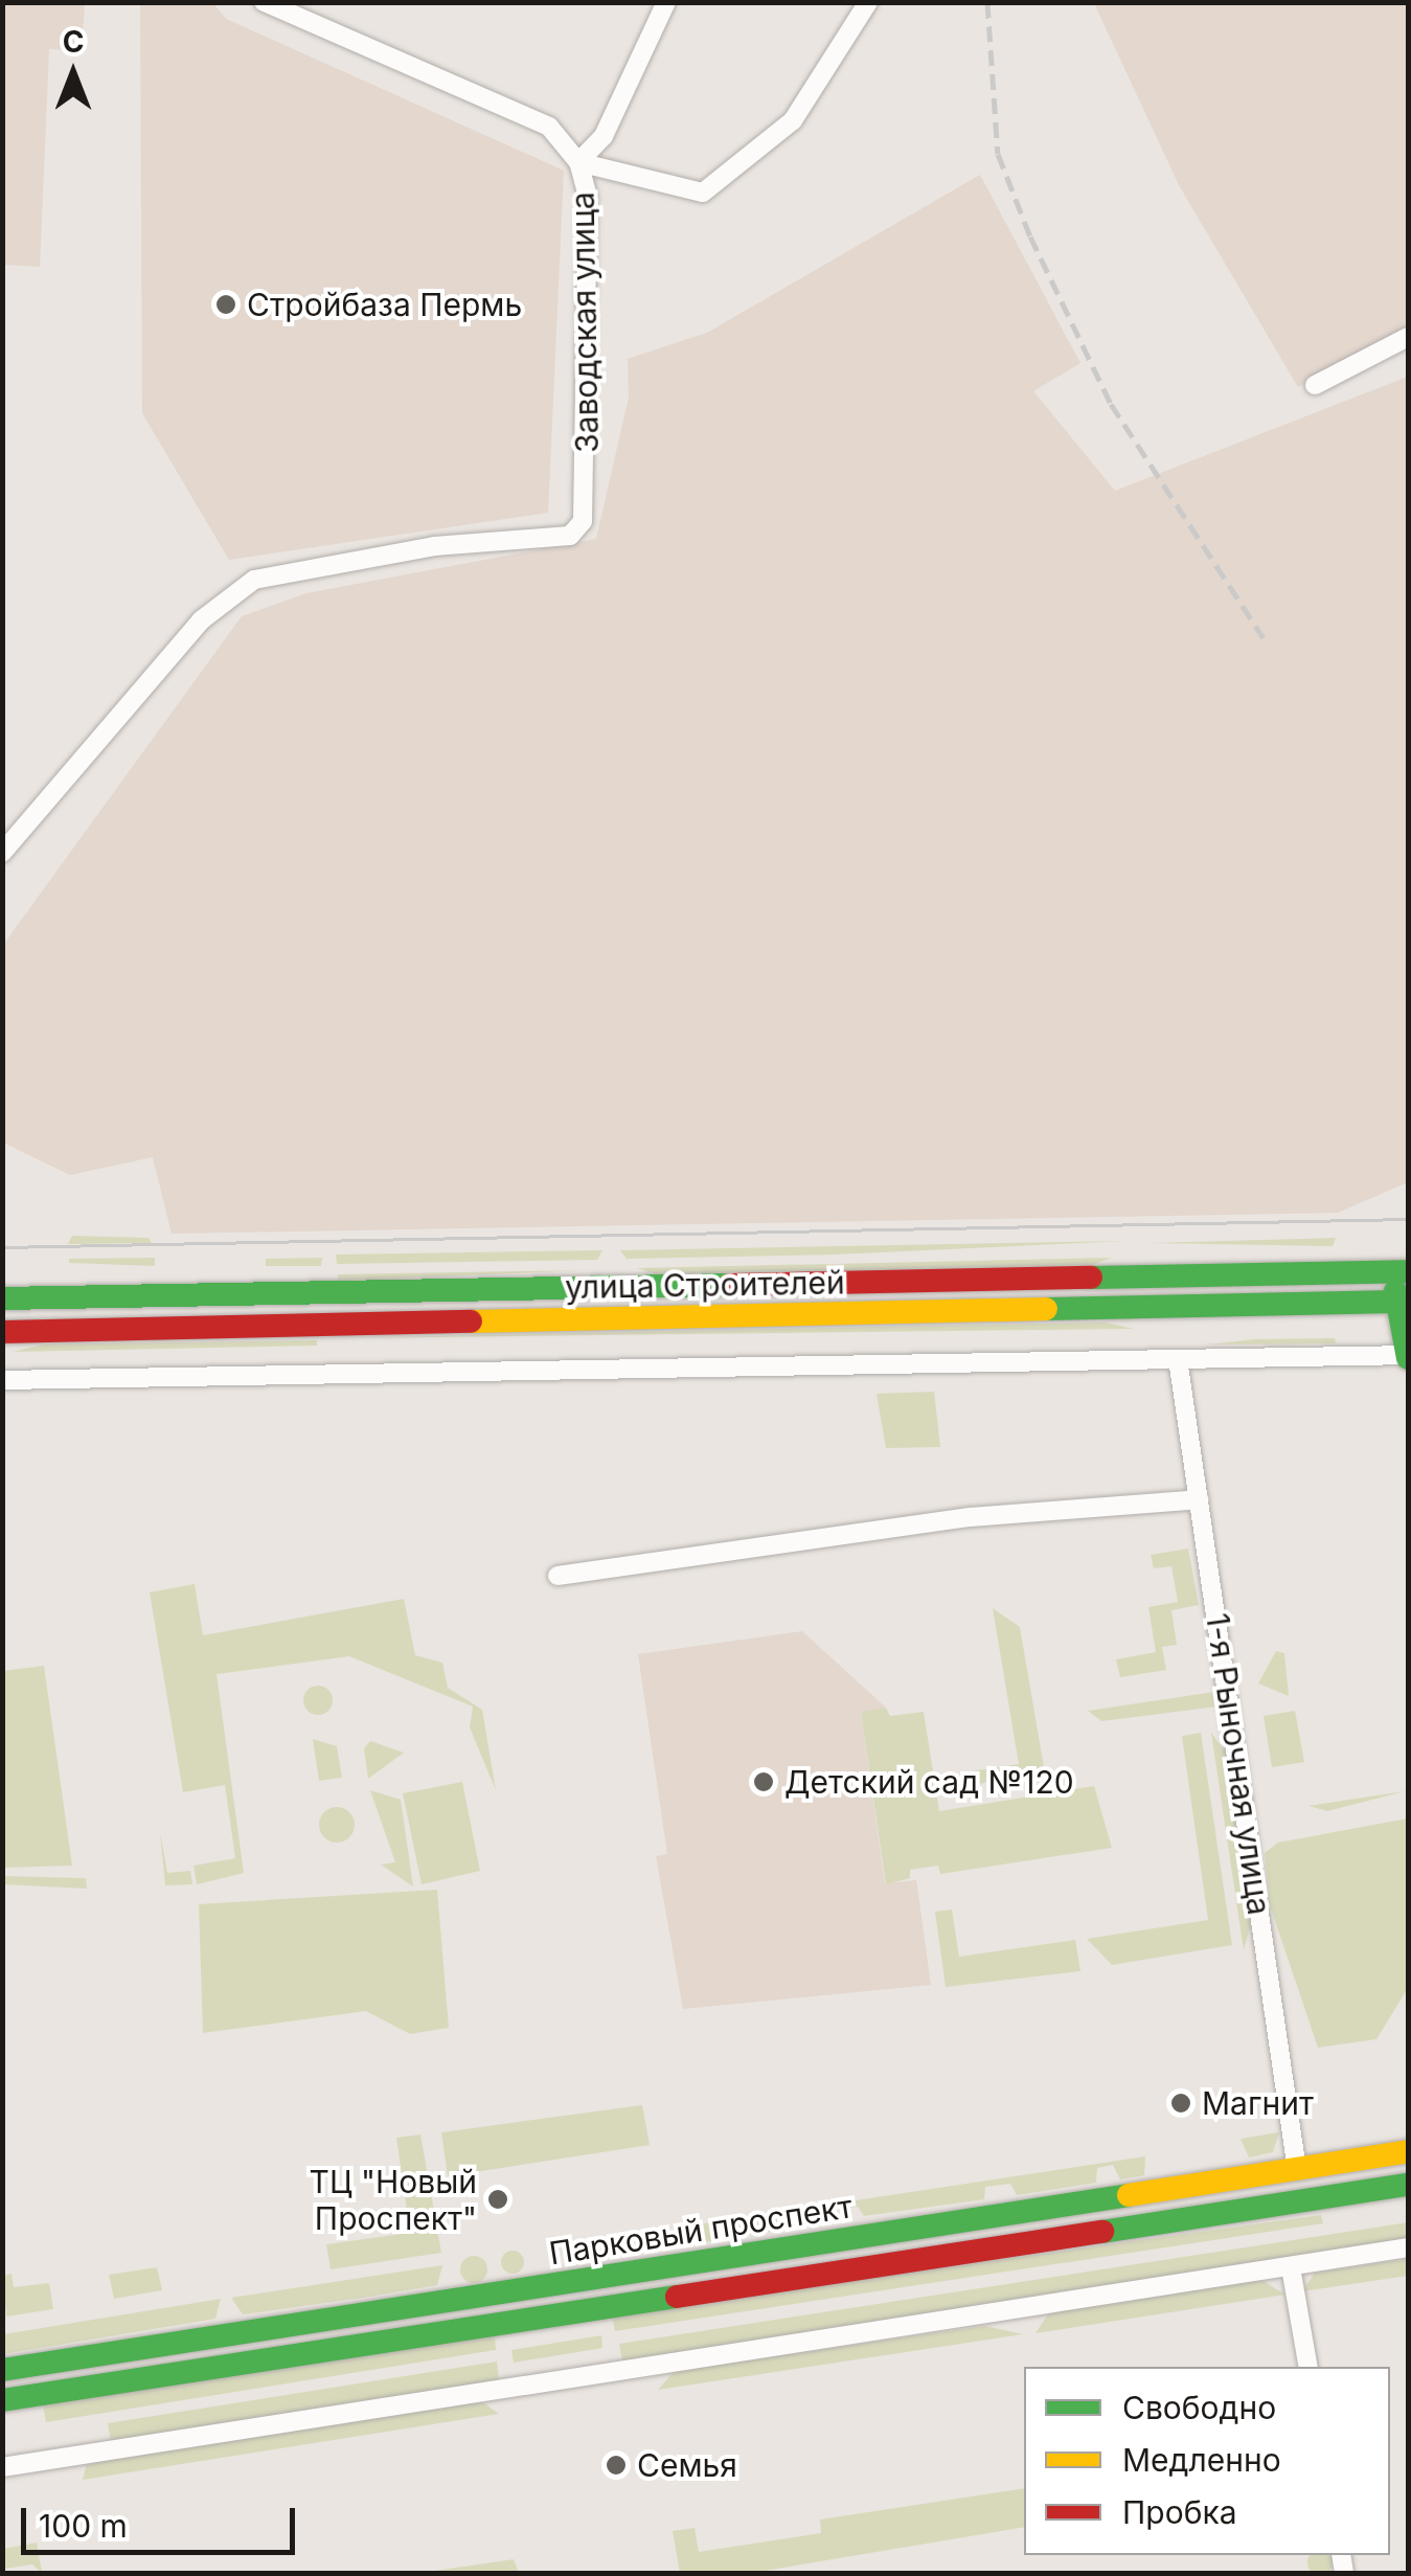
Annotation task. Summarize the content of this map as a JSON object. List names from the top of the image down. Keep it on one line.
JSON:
{"streets":{"main road":["улица Строителей","Парковый проспект"],"street":["Заводская улица","1-я Рыночная улица"]},"crossings":[["1-я Рыночная улица","Парковый проспект"]],"places":["Стройбаза Пермь","Детский сад №120","Магнит","ТЦ \"Новый Проспект\"","Семья"],"legend":["Свободно","Медленно","Пробка"],"scale_bar":"100 m","north":"top"}
